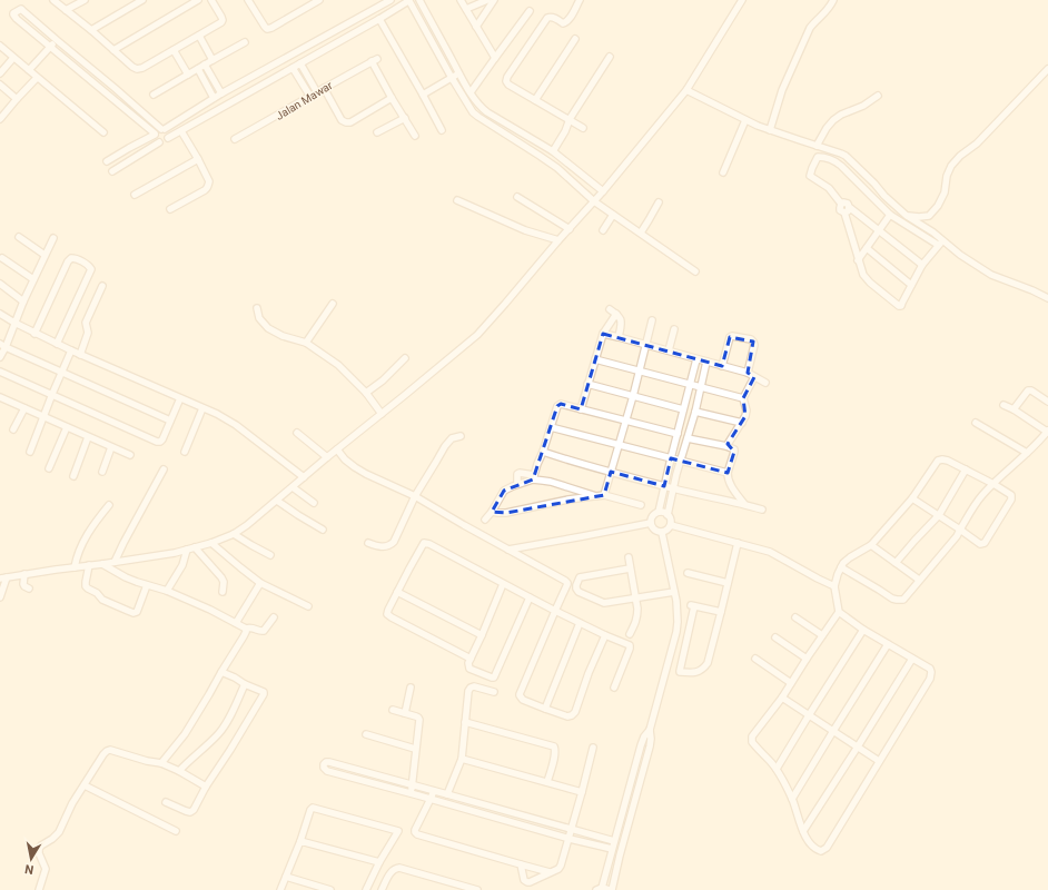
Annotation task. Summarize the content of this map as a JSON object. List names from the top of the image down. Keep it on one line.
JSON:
{"streets":{"street":["Jalan Mawar"]},"north":"bottom"}
